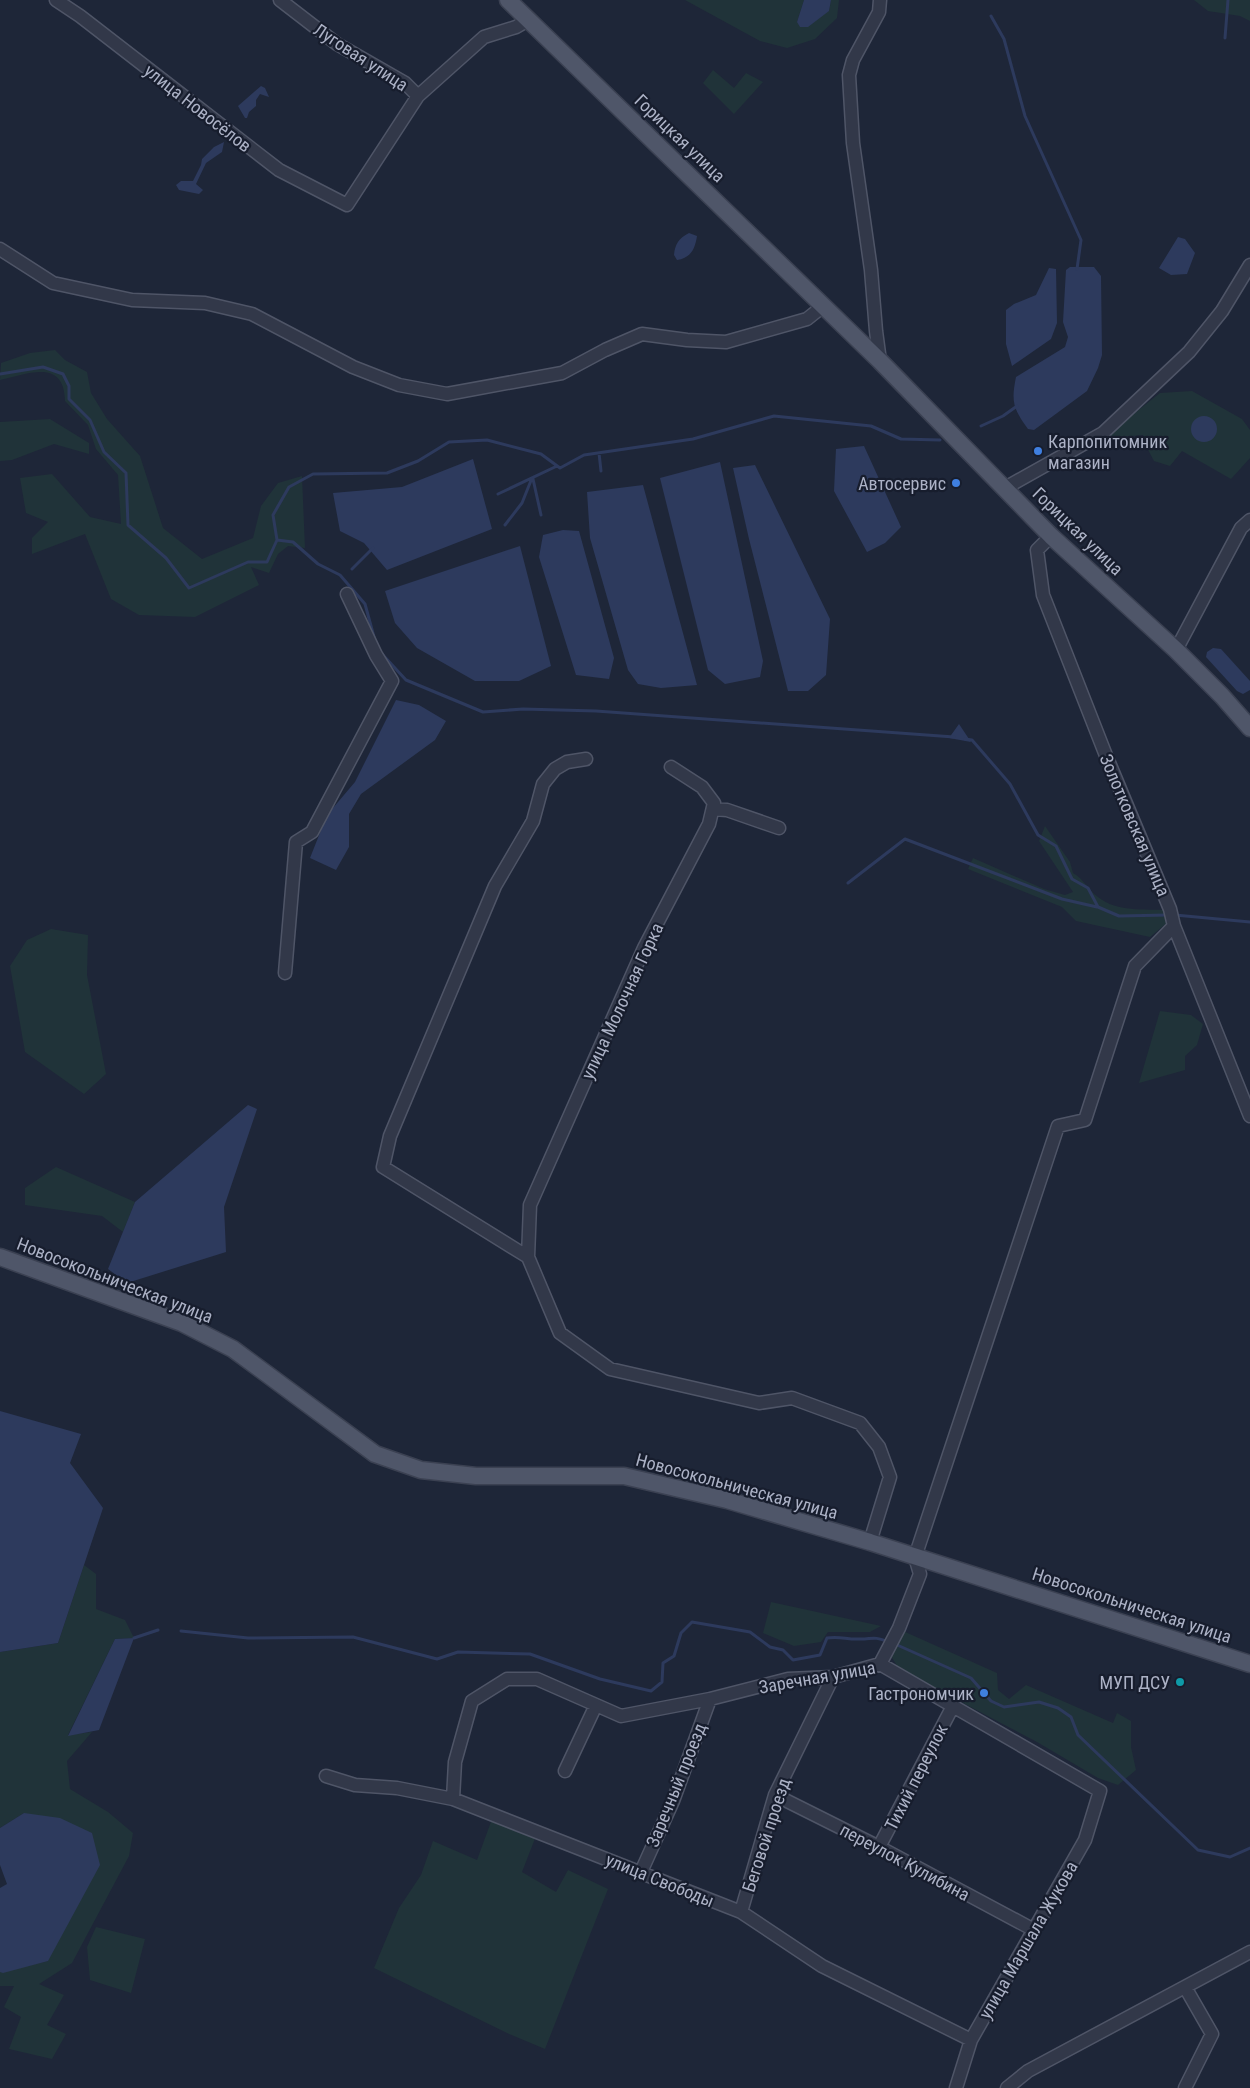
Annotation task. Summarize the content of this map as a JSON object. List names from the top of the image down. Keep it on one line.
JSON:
{"streets":{"main road":["Горицкая улица","Новосокольническая улица"],"street":["Луговая улица","улица Новосёлов","Золотковская улица","улица Молочная Горка","Заречная улица","Тихий переулок","Заречный проезд","Беговой проезд","переулок Кулибина","улица Свободы","улица Маршала Жукова"]},"crossings":[["Луговая улица","улица Новосёлов"],["Луговая улица","Горицкая улица"],["Горицкая улица","Золотковская улица"],["Заречная улица","Тихий переулок"],["Заречная улица","Заречный проезд"],["Заречная улица","Беговой проезд"],["Заречная улица","улица Свободы"],["Заречная улица","улица Маршала Жукова"],["Тихий переулок","переулок Кулибина"],["Заречный проезд","улица Свободы"],["Беговой проезд","переулок Кулибина"],["Беговой проезд","улица Свободы"],["переулок Кулибина","улица Маршала Жукова"],["улица Свободы","улица Маршала Жукова"]],"places":["Карпопитомник магазин","Автосервис","МУП ДСУ","Гастрономчик"]}
